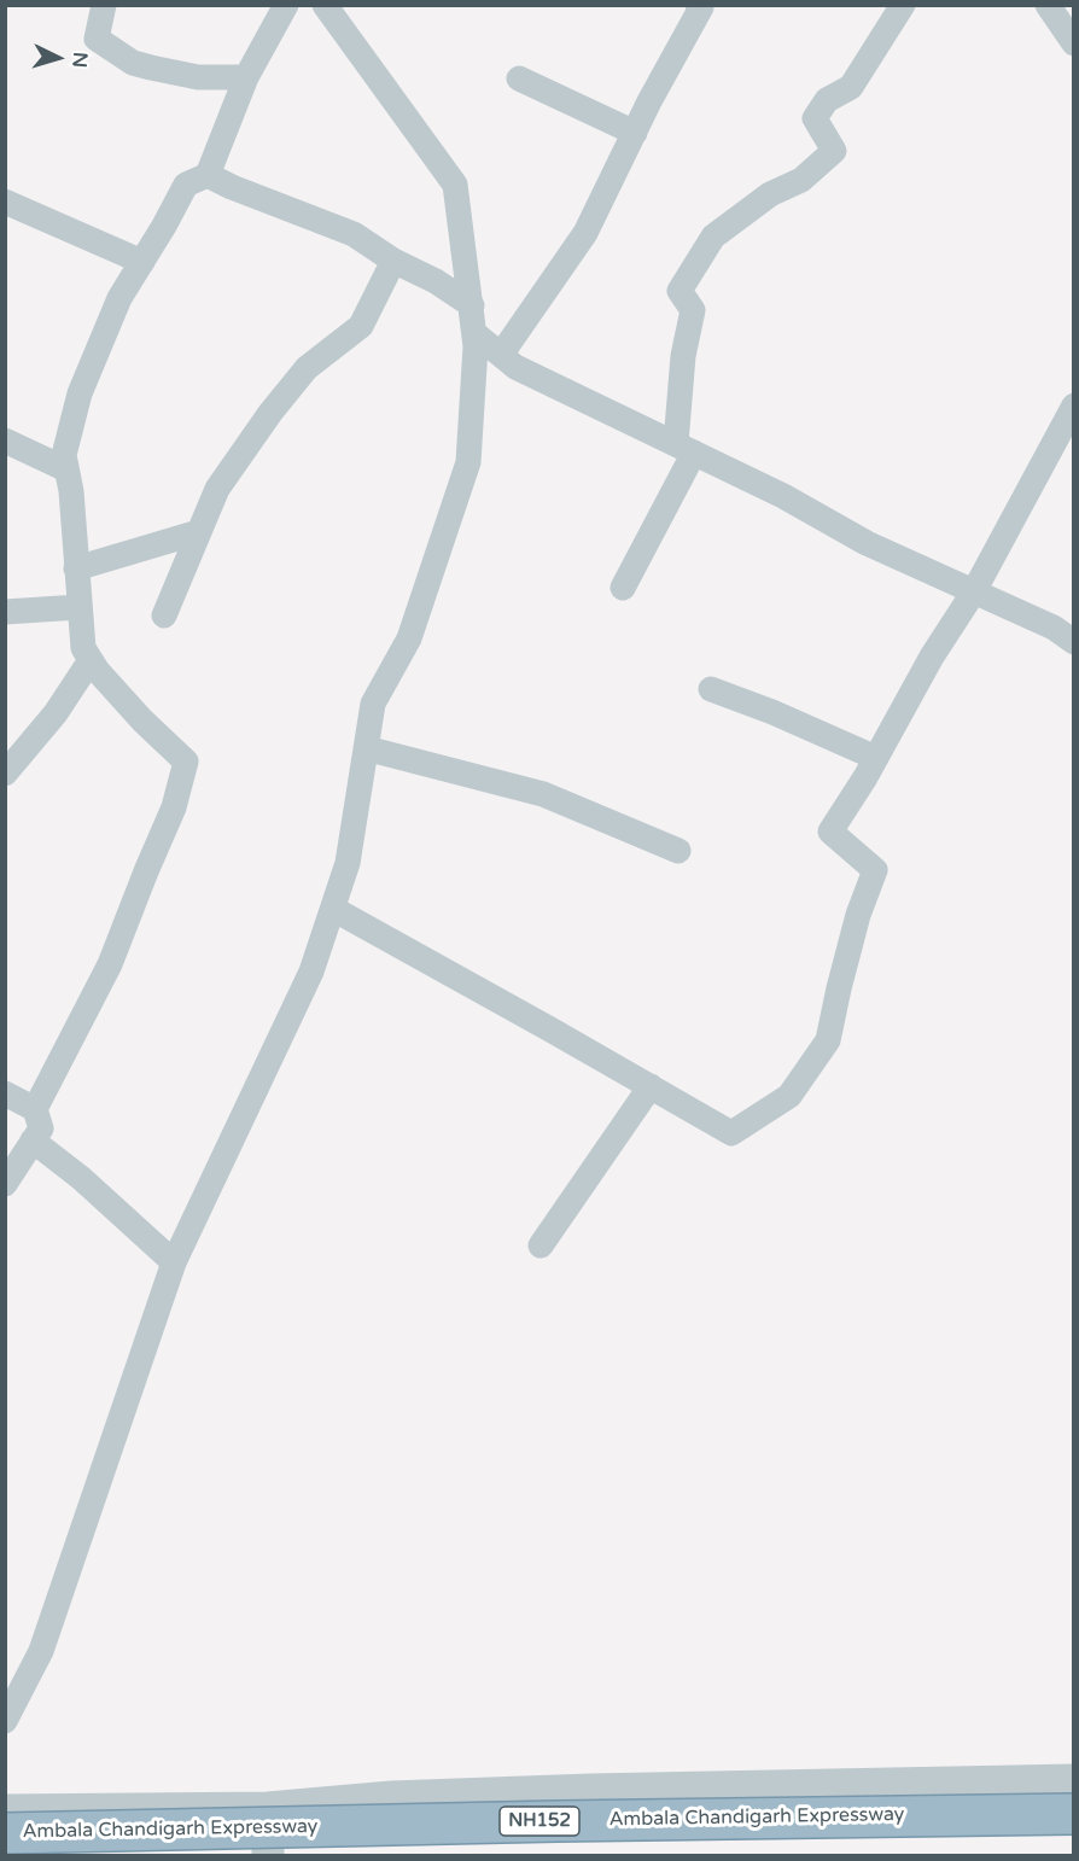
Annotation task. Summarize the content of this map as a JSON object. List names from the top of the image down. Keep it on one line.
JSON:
{"streets":{"highway":["Ambala Chandigarh Expressway","NH152"]},"north":"right"}
